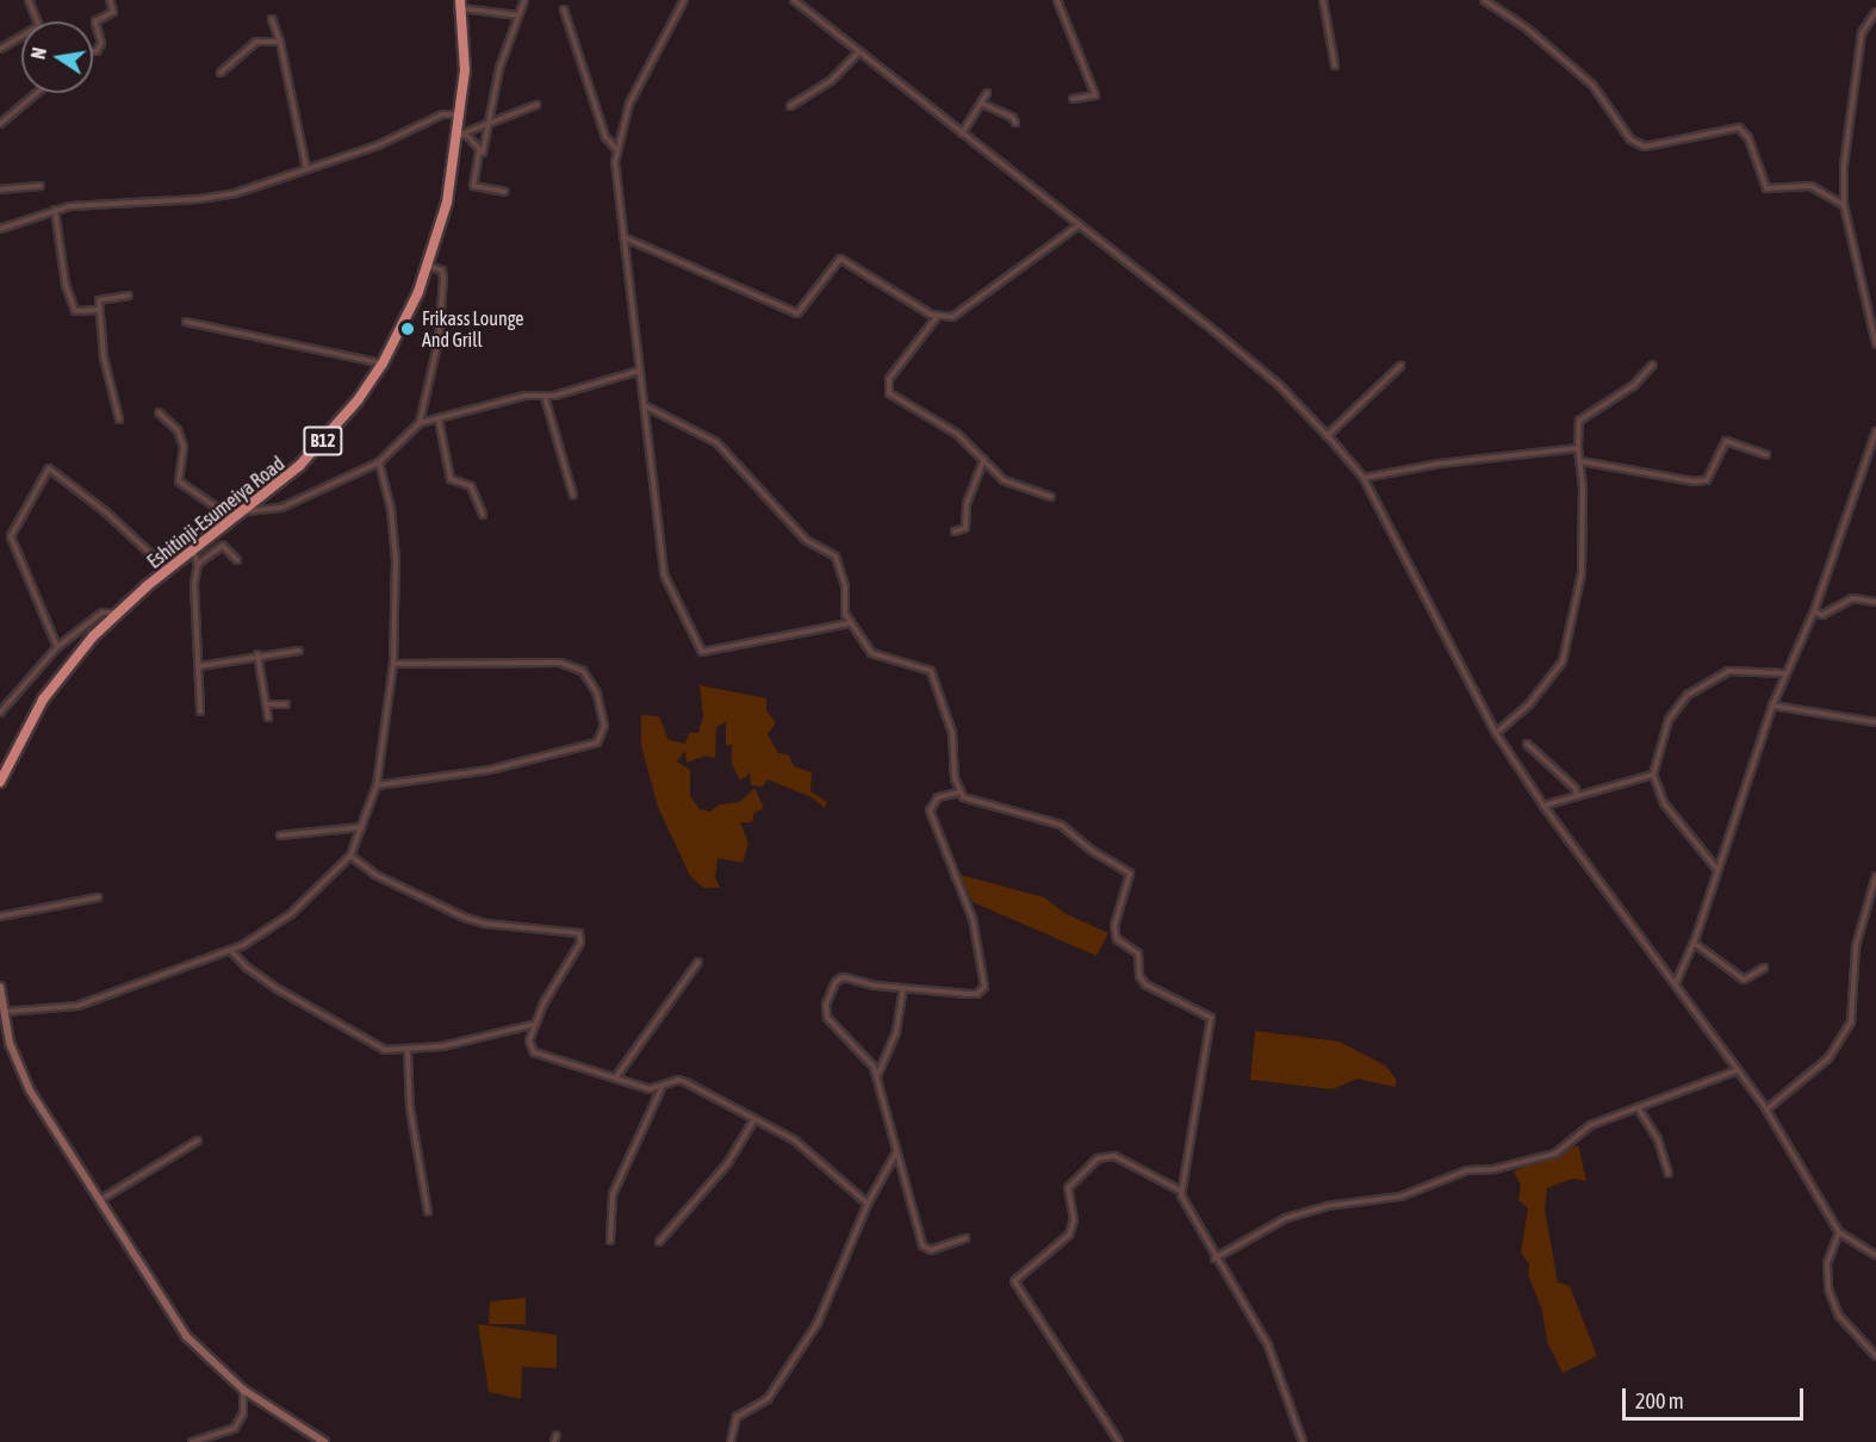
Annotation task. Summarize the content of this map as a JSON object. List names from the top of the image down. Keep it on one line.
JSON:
{"streets":{"highway":["B12","Eshitinji-Esumeiya Road"]},"places":["Frikass Lounge And Grill"],"scale_bar":"200 m","north":"left"}
